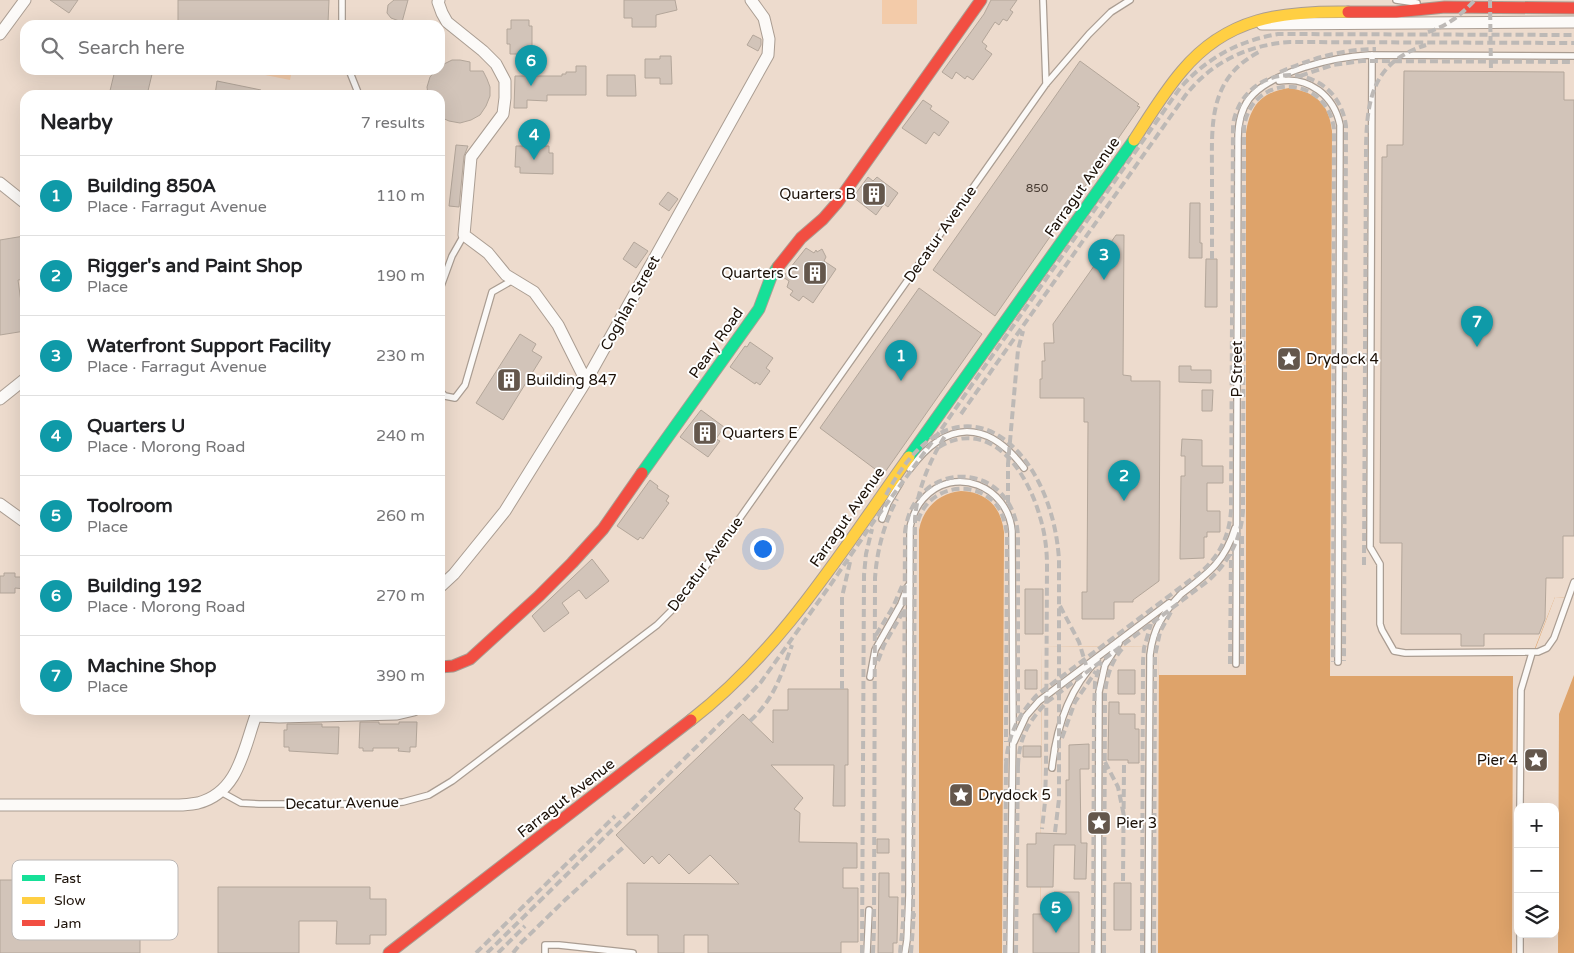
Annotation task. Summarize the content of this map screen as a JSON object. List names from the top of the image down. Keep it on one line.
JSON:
{"streets":{"street":["Farragut Avenue","Coghlan Street","Peary Road"],"lane":["Decatur Avenue","P Street"]},"places":{"building":["Quarters B","Quarters C","Building 847","Quarters E"],"place":["Drydock 4","Pier 4","Drydock 5","Pier 3"]},"house_numbers":["850"],"legend":["Fast","Slow","Jam"],"page":{"search":"Search here","pins":["6","4","3","7","1","2","5"],"heading":["Nearby","7 results"],"list":[{"mark":"1","name":"Building 850A","note":"Place · Farragut Avenue","value":"110 m"},{"mark":"2","name":"Rigger's and Paint Shop","note":"Place","value":"190 m"},{"mark":"3","name":"Waterfront Support Facility","note":"Place · Farragut Avenue","value":"230 m"},{"mark":"4","name":"Quarters U","note":"Place · Morong Road","value":"240 m"},{"mark":"5","name":"Toolroom","note":"Place","value":"260 m"},{"mark":"6","name":"Building 192","note":"Place · Morong Road","value":"270 m"},{"mark":"7","name":"Machine Shop","note":"Place","value":"390 m"}],"map_buttons":["+","−"]}}
